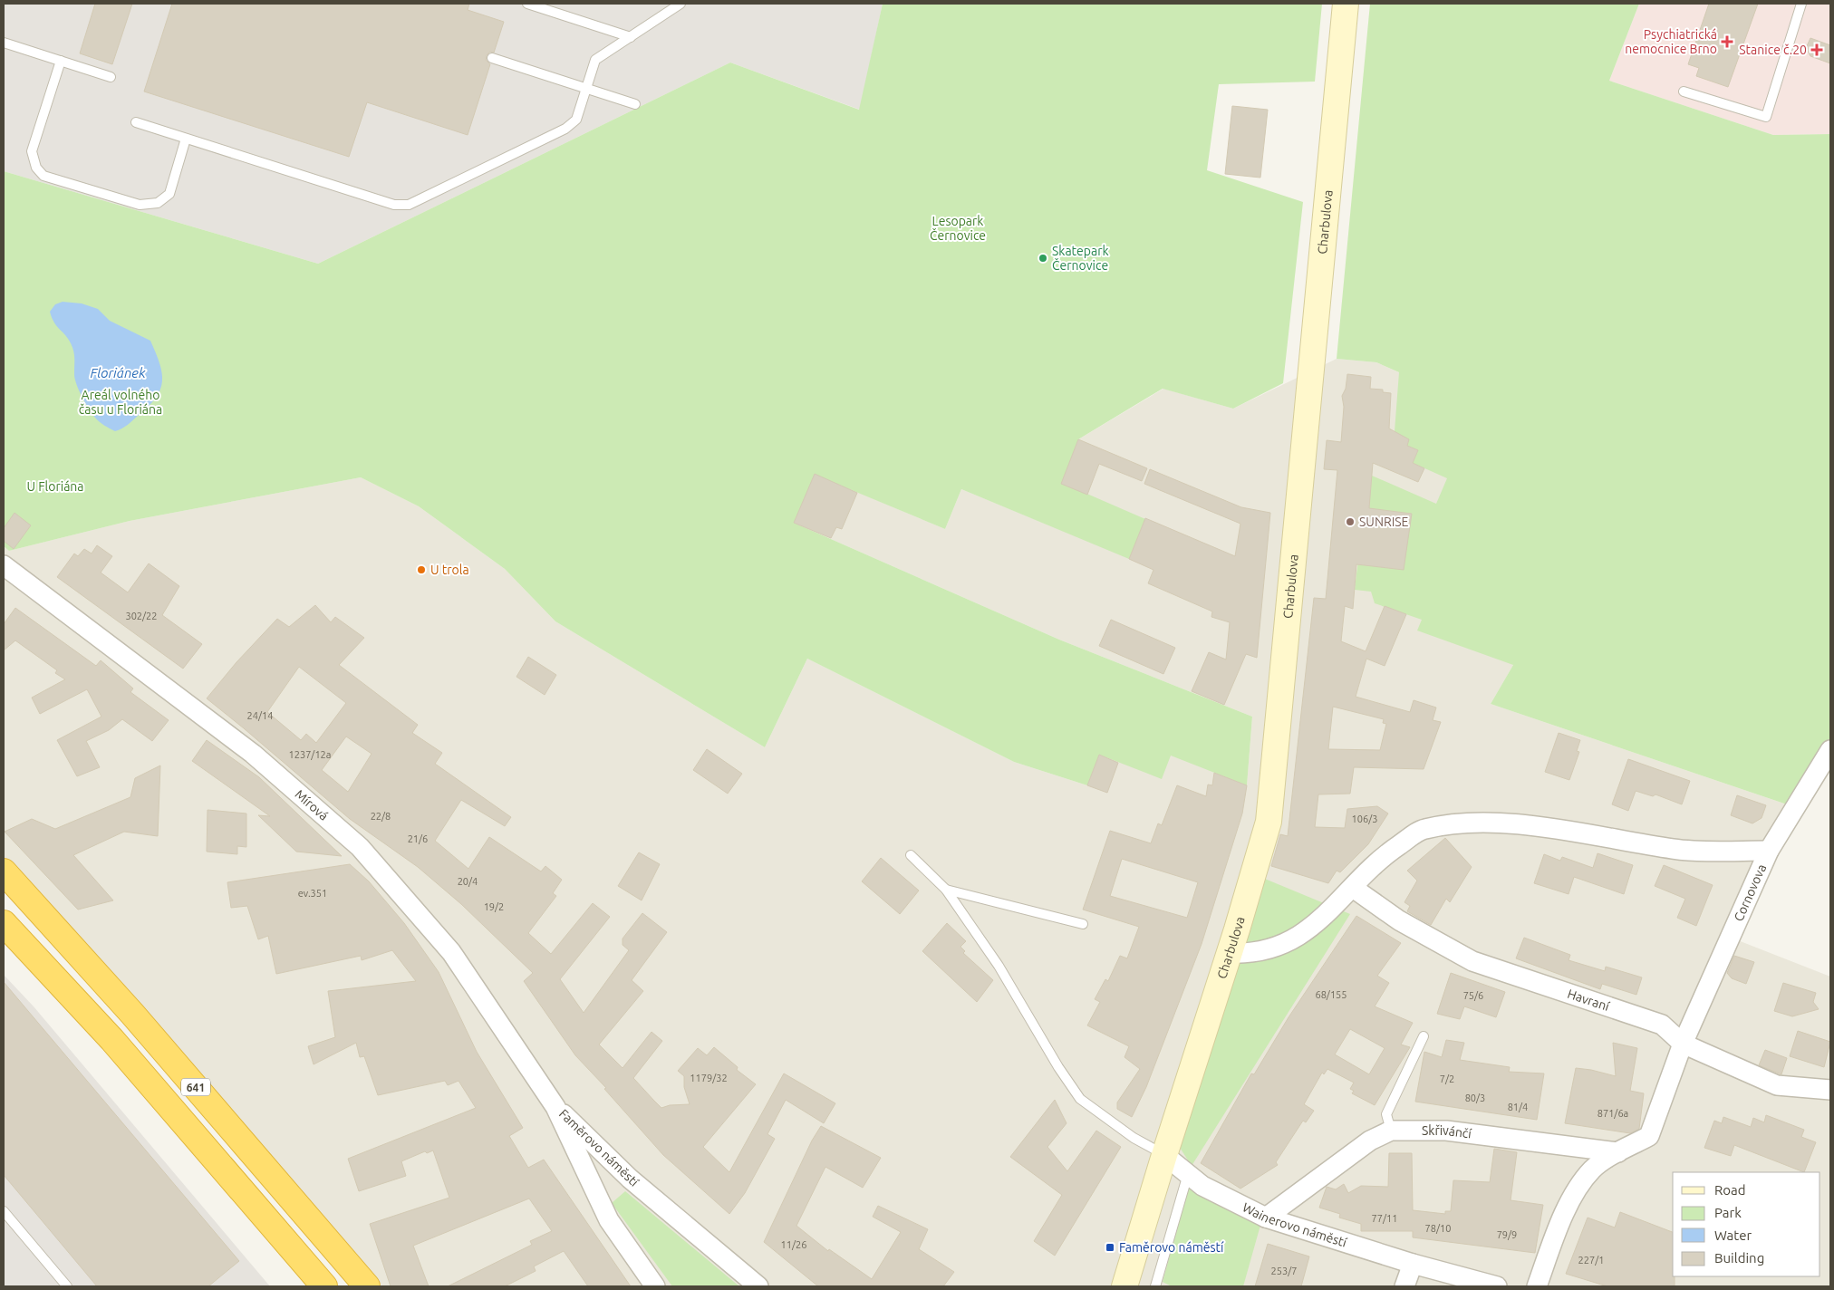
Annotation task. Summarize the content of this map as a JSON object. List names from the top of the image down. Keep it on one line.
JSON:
{"streets":{"highway":["641"],"street":["Charbulova","Mírová","Cornovova","Havraní","Skřivánčí","Faměrovo náměstí","Wainerovo náměstí"]},"crossings":[["Charbulova","Wainerovo náměstí"],["Mírová","Faměrovo náměstí"],["Cornovova","Havraní"],["Cornovova","Skřivánčí"],["Skřivánčí","Wainerovo náměstí"]],"water":["Floriánek"],"parks":["Lesopark Černovice","Areál volného času u Floriána","U Floriána"],"places":{"health":["Psychiatrická nemocnice Brno","Stanice č.20"],"other":["Skatepark Černovice","SUNRISE","U trola"],"transit":["Faměrovo náměstí"]},"house_numbers":["302/22","24/14","1237/12a","22/8","106/3","21/6","20/4","ev.351","19/2","68/155","75/6","1179/32","7/2","80/3","81/4","871/6a","77/11","78/10","79/9","11/26","227/1","253/7"],"legend":["Road","Park","Water","Building"]}
